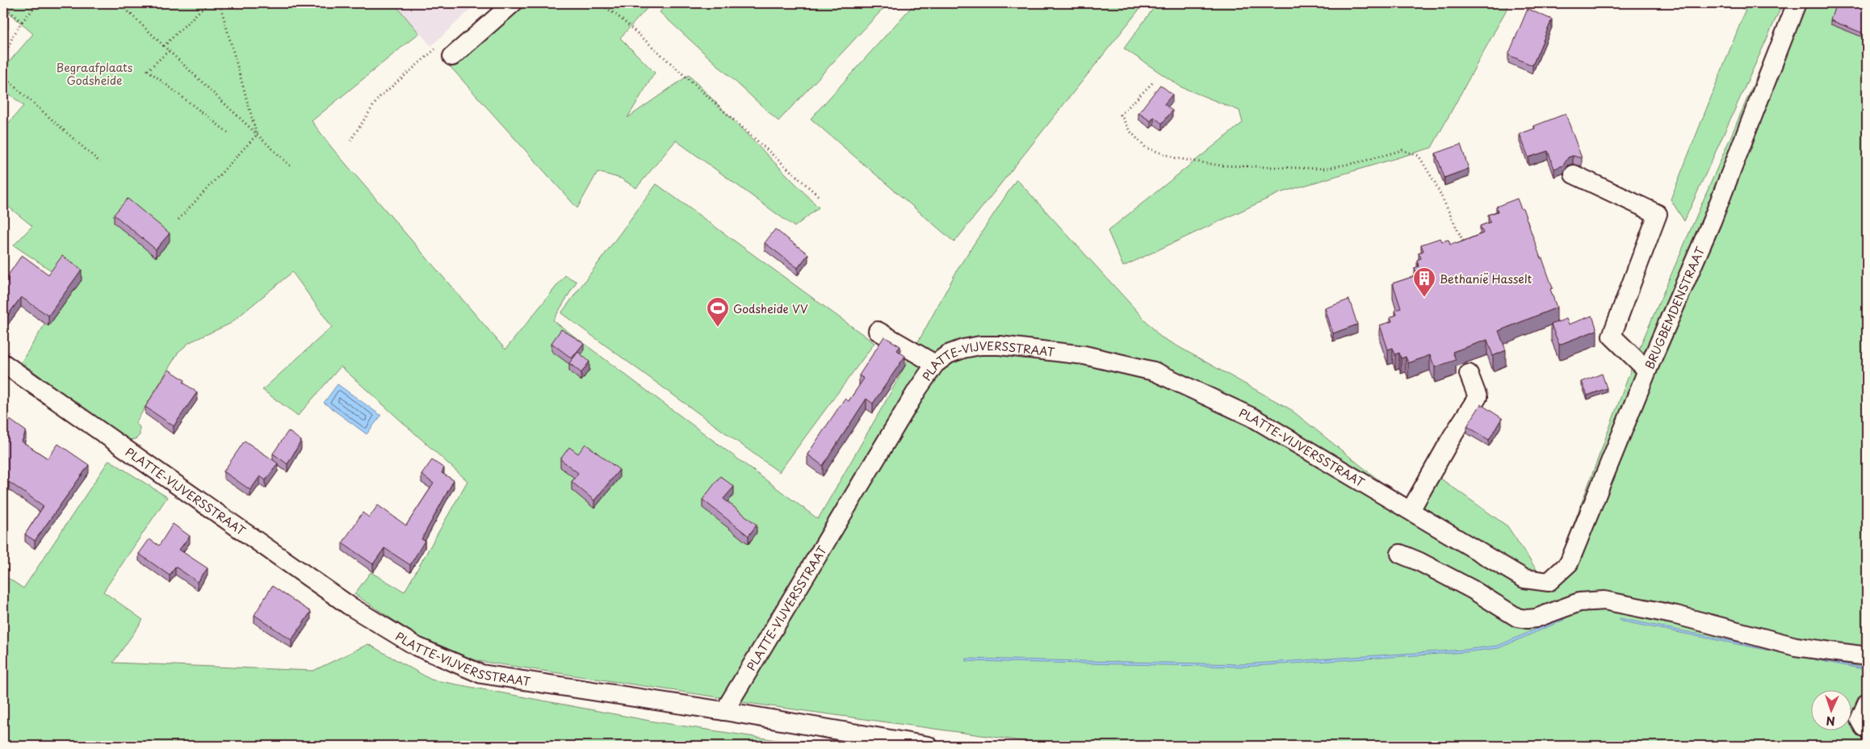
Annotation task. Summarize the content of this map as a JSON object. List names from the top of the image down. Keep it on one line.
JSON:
{"streets":{"street":["BRUGBEMDENSTRAAT","PLATTE-VIJVERSSTRAAT"]},"crossings":[["BRUGBEMDENSTRAAT","PLATTE-VIJVERSSTRAAT"]],"parks":["Begraafplaats Godsheide"],"places":{"building":["Bethanië Hasselt"],"sports":["Godsheide VV"]},"north":"bottom"}
